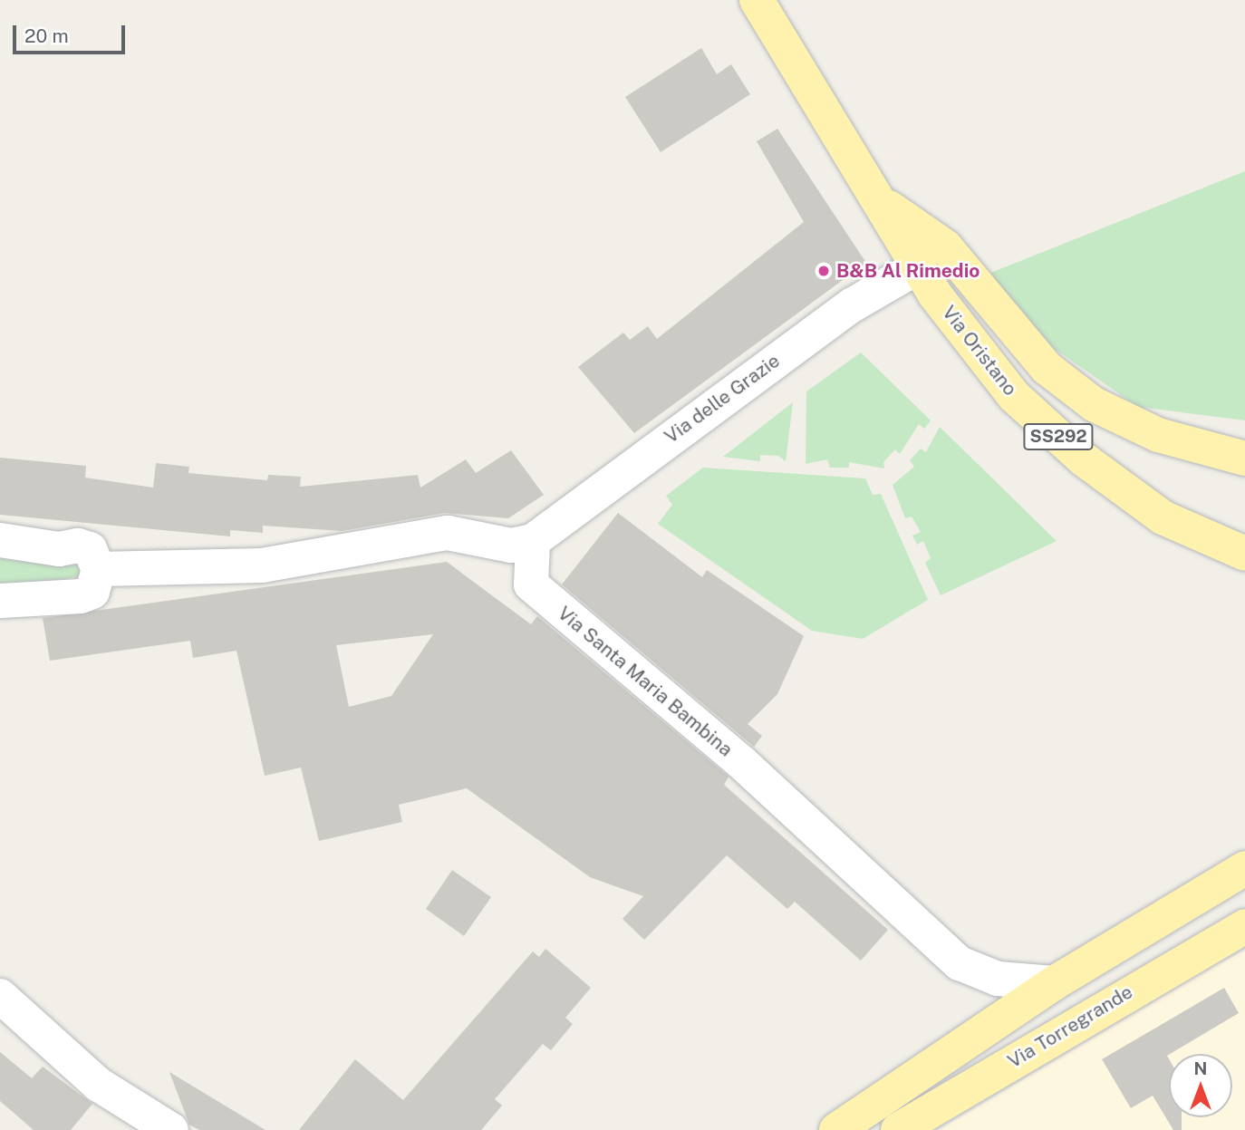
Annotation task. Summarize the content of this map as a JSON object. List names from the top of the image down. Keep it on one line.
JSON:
{"streets":{"main road":["Via Oristano","SS292","Via Torregrande"],"street":["Via delle Grazie","Via Santa Maria Bambina"]},"crossings":[["Via Oristano","Via delle Grazie"],["Via delle Grazie","Via Santa Maria Bambina"]],"places":["B&B Al Rimedio"],"scale_bar":"20 m","north":"top"}
